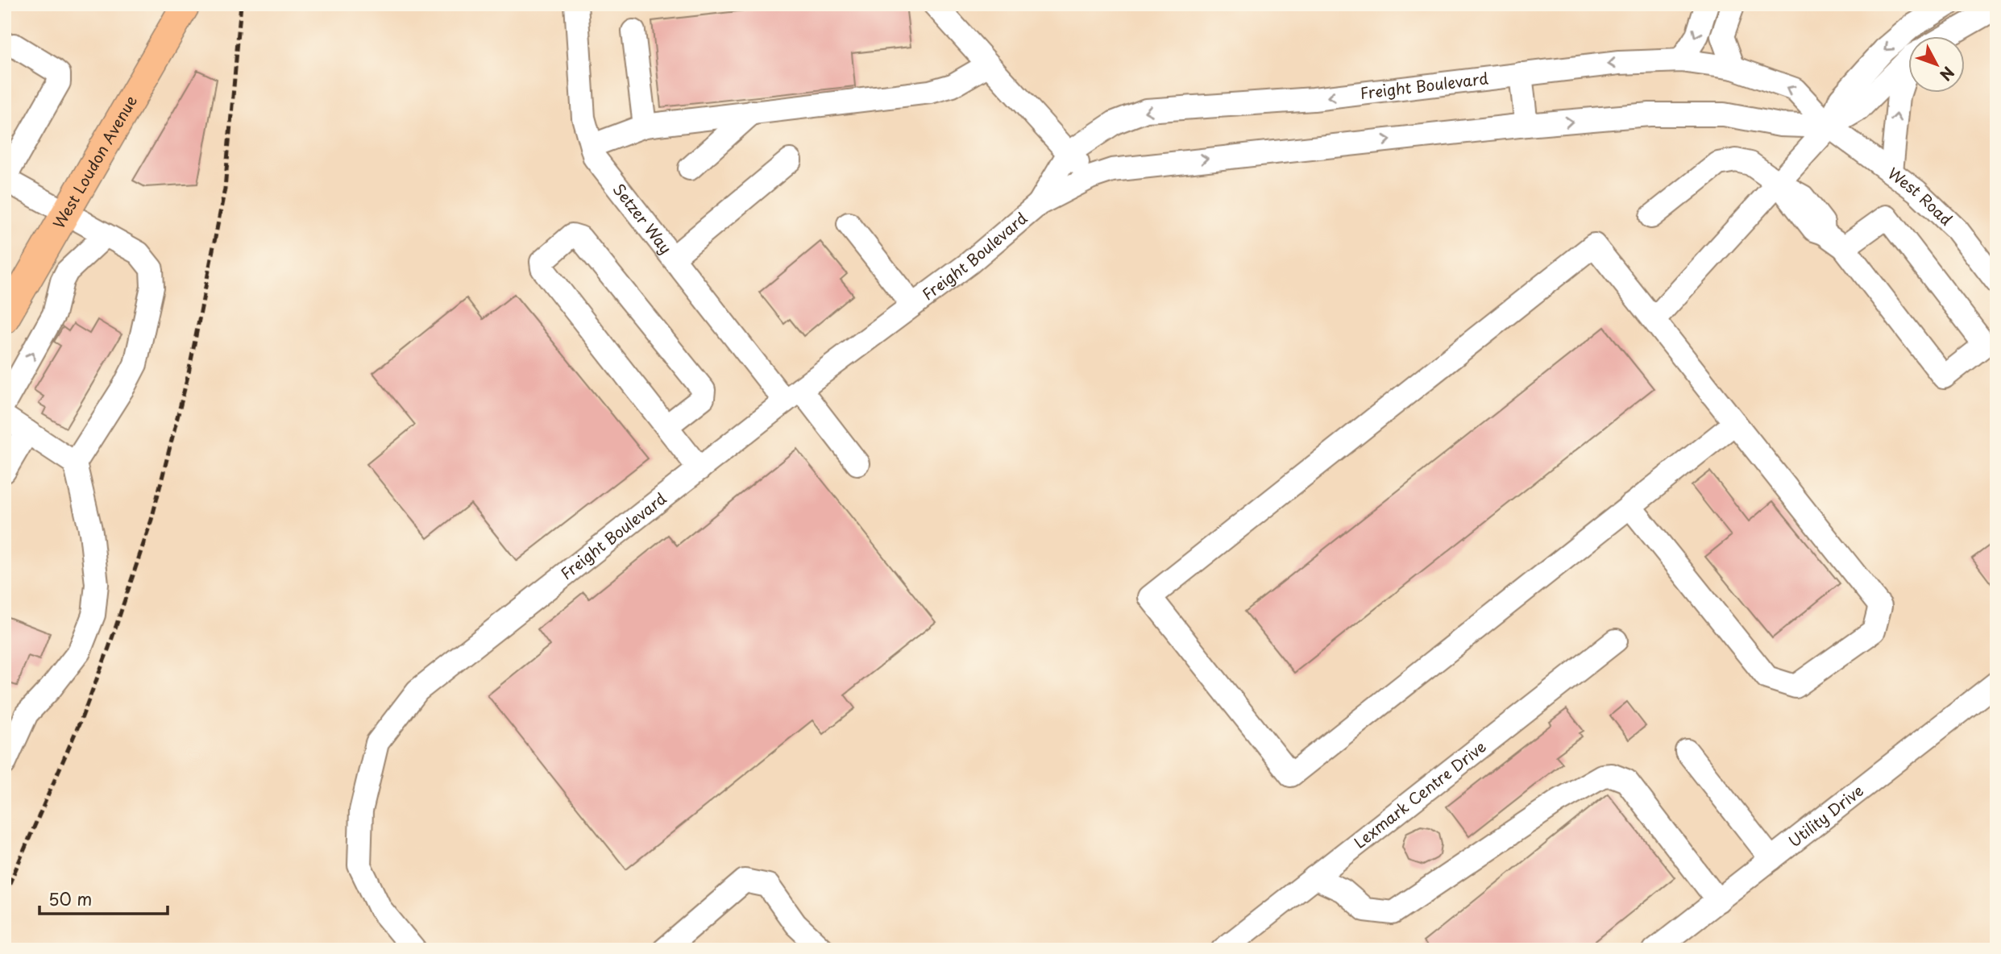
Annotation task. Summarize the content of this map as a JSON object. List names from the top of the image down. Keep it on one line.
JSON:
{"streets":{"main road":["West Loudon Avenue"],"lane":["Freight Boulevard","West Road","Setzer Way","Lexmark Centre Drive","Utility Drive"]},"crossings":[["Freight Boulevard","West Road"],["Freight Boulevard","Setzer Way"]],"scale_bar":"50 m","north":"bottom right"}
